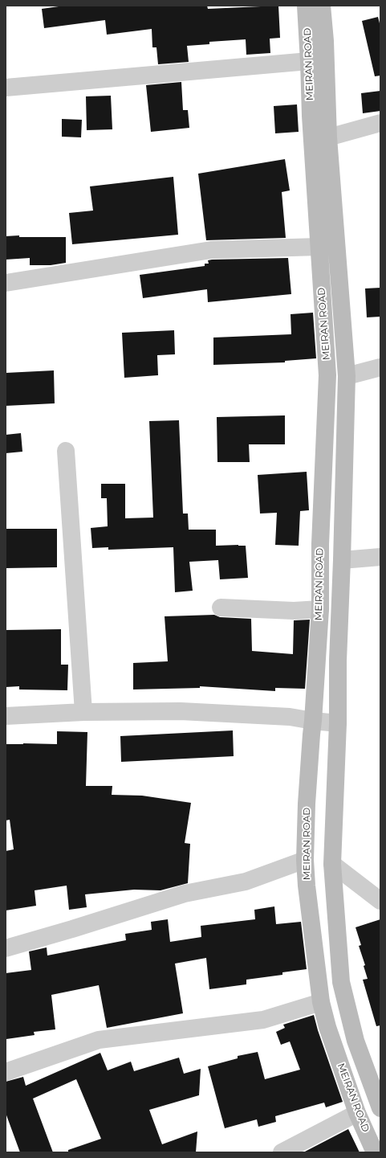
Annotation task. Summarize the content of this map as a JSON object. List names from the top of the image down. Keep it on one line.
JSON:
{"streets":{"main road":["MEIRAN ROAD"]}}
